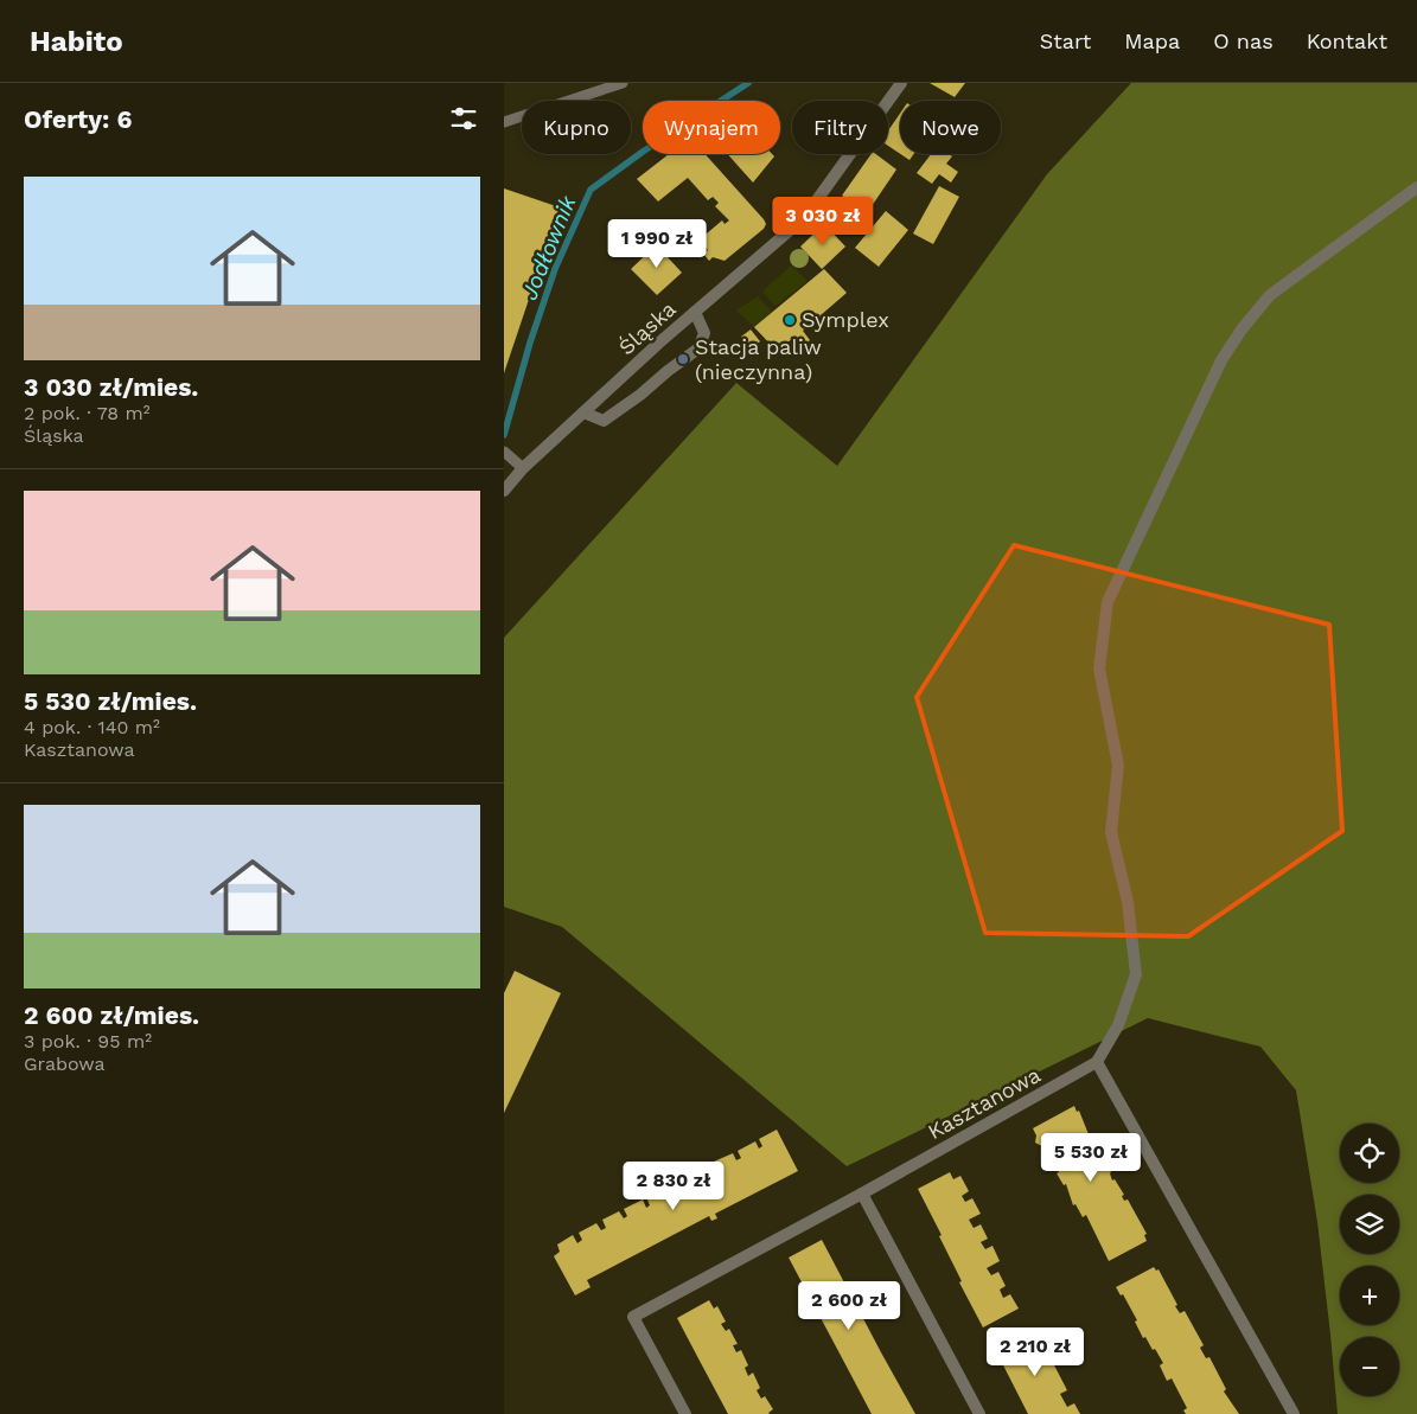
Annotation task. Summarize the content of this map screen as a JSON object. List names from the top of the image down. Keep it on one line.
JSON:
{"streets":{"street":["Śląska","Kasztanowa"]},"water":["Jodłownik"],"places":["Symplex","Stacja paliw (nieczynna)"],"page":{"header":"Habito","nav":["Start","Mapa","O nas","Kontakt"],"heading":"Oferty: 6","chip":["Kupno","Wynajem","Filtry","Nowe"],"list":[{"name":"3 030 zł/mies.","note":"2 pok. · 78 m² · Śląska"},{"name":"5 530 zł/mies.","note":"4 pok. · 140 m² · Kasztanowa"},{"name":"2 600 zł/mies.","note":"3 pok. · 95 m² · Grabowa"}],"price":["3 030 zł","1 990 zł","5 530 zł","2 830 zł","2 600 zł","2 210 zł"],"map_buttons":["+","−"]}}
